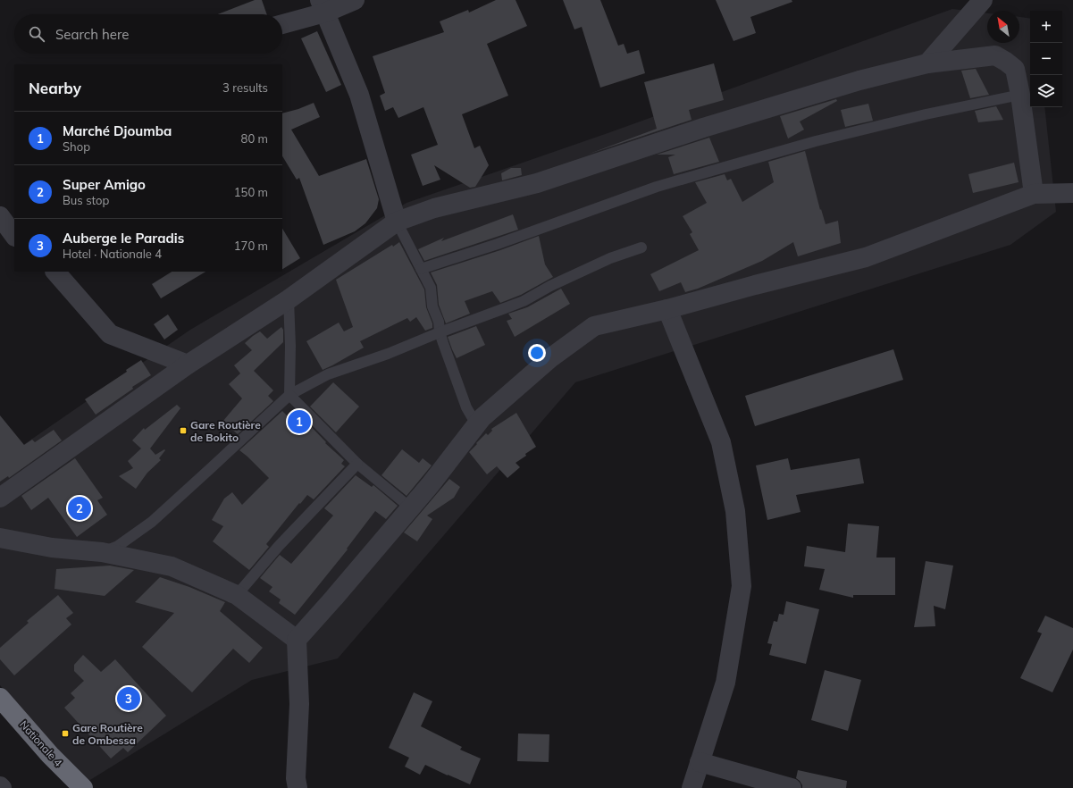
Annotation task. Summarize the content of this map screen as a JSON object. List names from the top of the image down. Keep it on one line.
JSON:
{"streets":{"highway":["Nationale 4"]},"places":{"transit":["Gare Routière de Bokito","Gare Routière de Ombessa"]},"north":"top left","page":{"map_buttons":["+","−"],"search":"Search here","heading":["Nearby","3 results"],"list":[{"mark":"1","name":"Marché Djoumba","note":"Shop","value":"80 m"},{"mark":"2","name":"Super Amigo","note":"Bus stop","value":"150 m"},{"mark":"3","name":"Auberge le Paradis","note":"Hotel · Nationale 4","value":"170 m"}],"pins":["1","2","3"]}}
